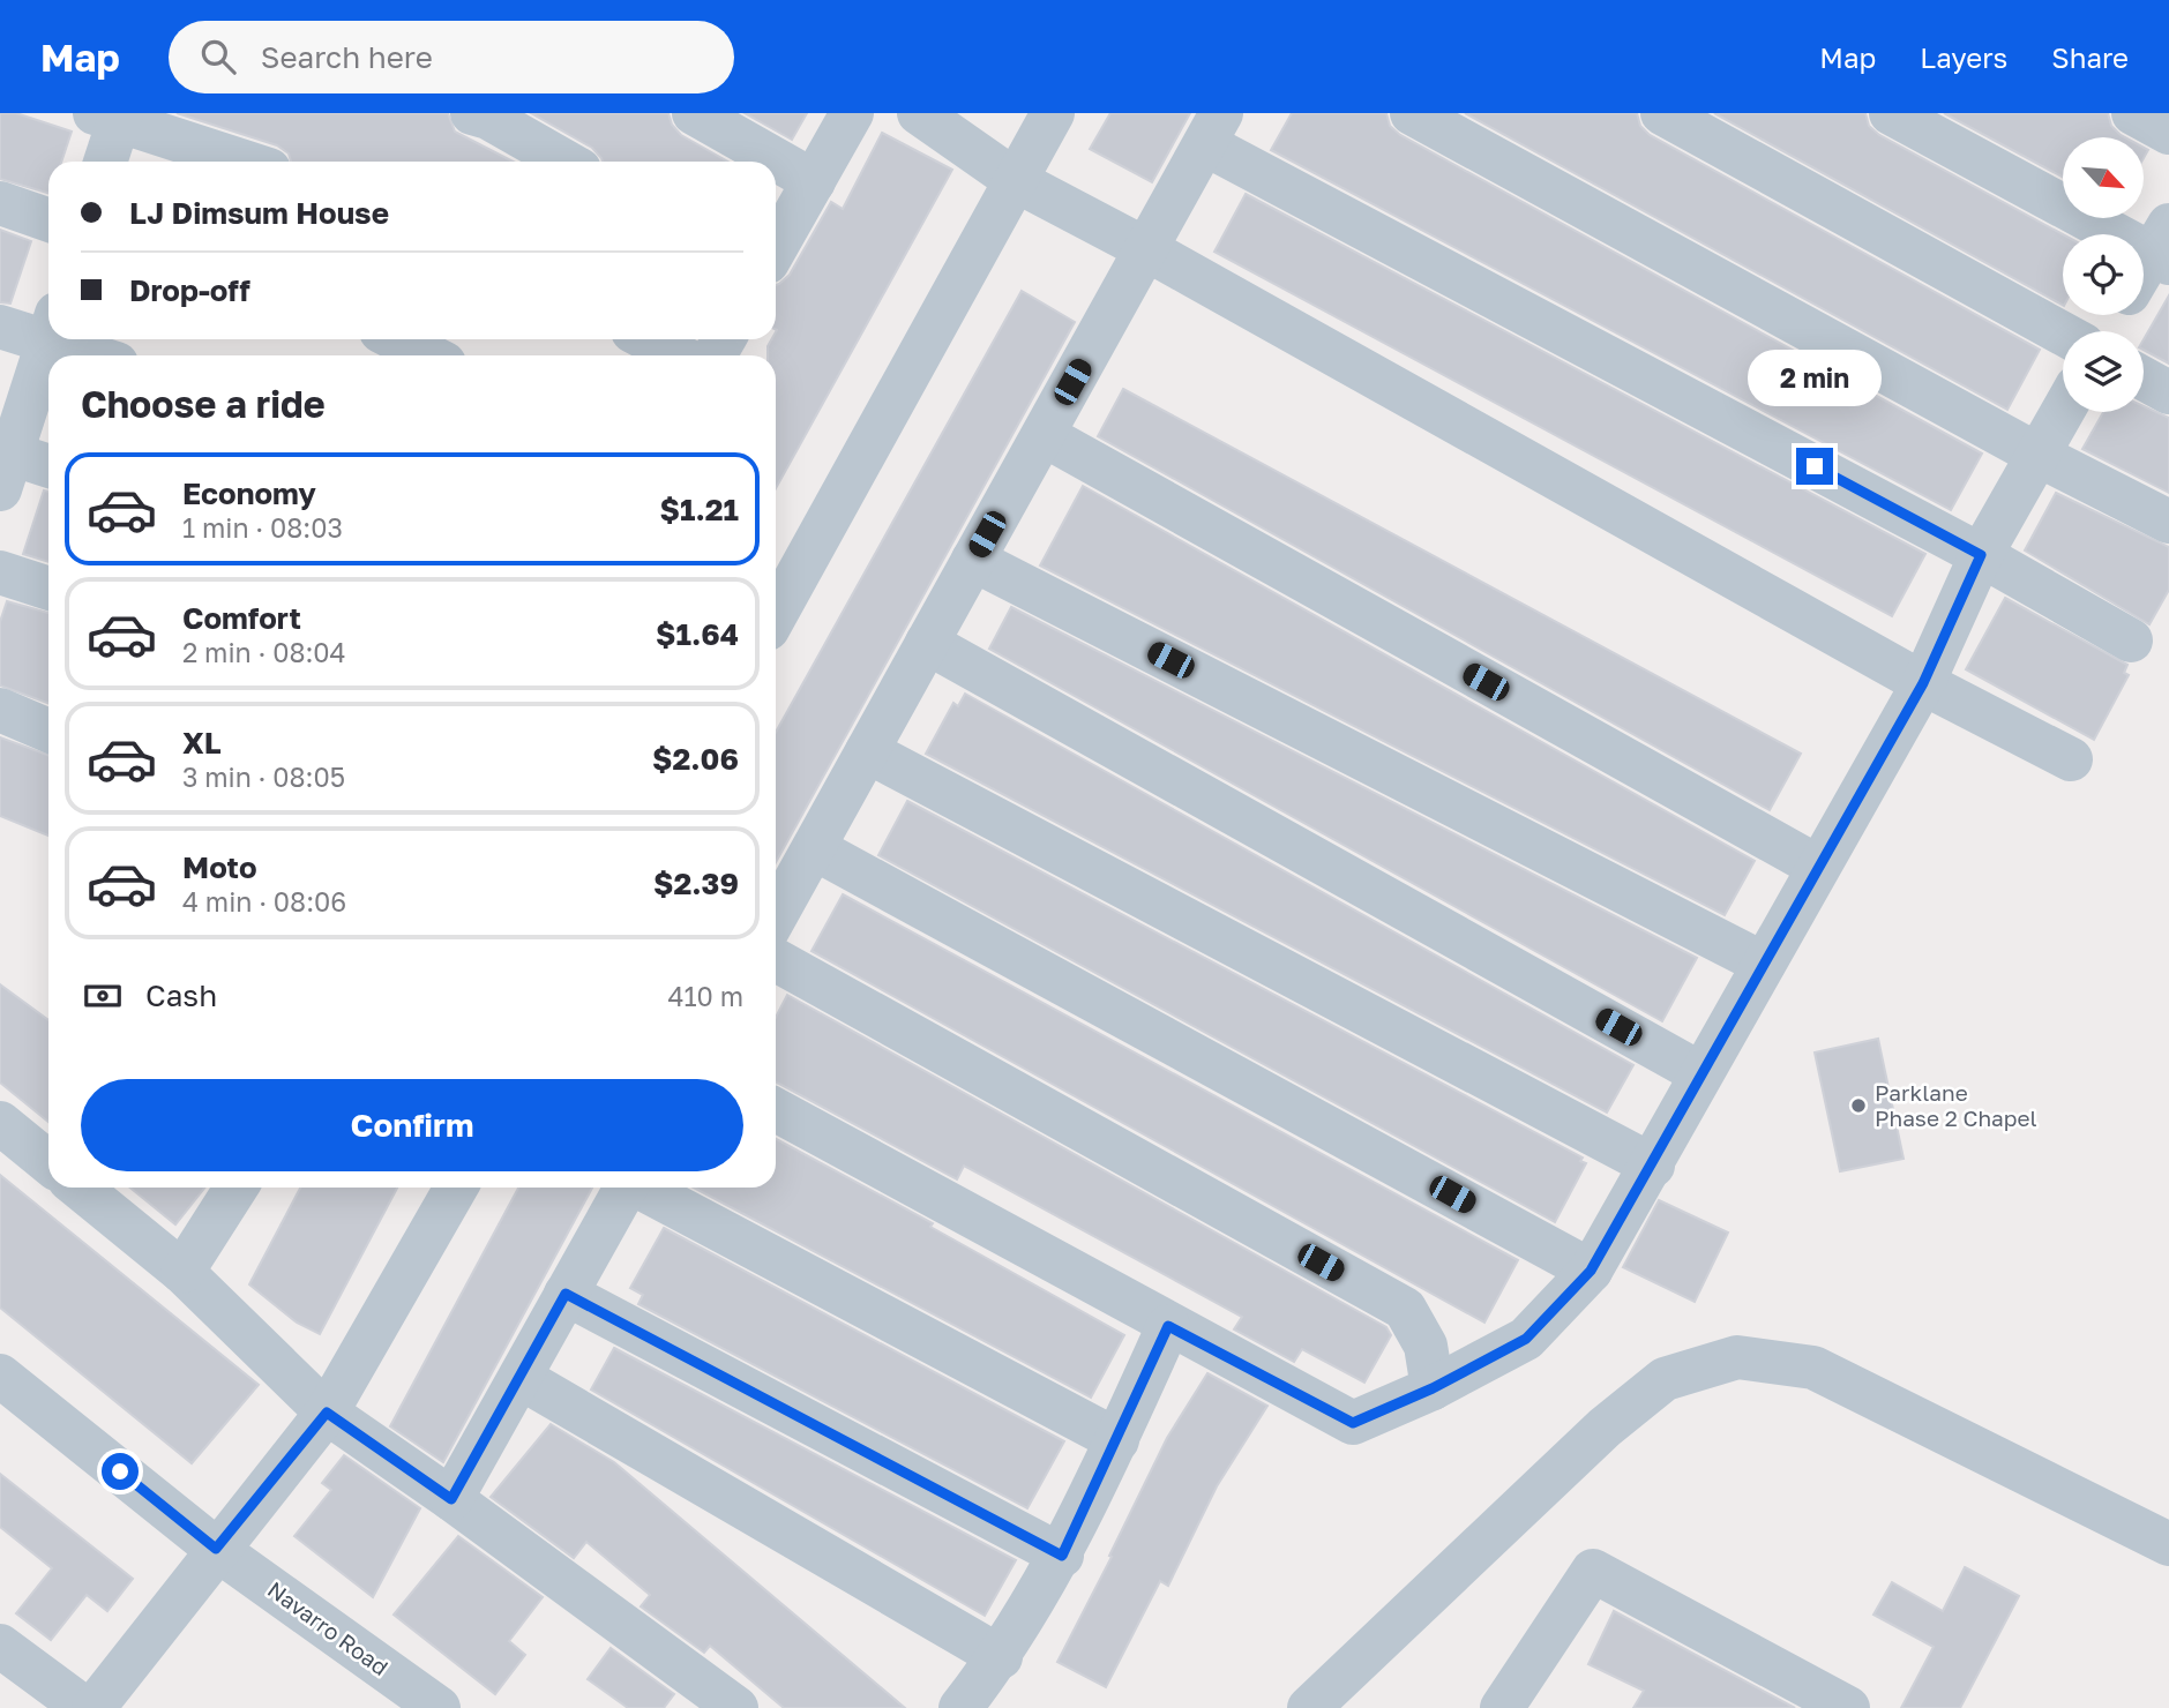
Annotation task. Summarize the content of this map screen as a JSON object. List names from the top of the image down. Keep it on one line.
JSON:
{"streets":{"street":["Navarro Road"]},"places":["Parklane Phase 2 Chapel"],"north":"bottom right","page":{"header":"Map","search":"Search here","nav":["Map","Layers","Share"],"banner":["LJ Dimsum House","Drop-off"],"bubble":"2 min","heading":"Choose a ride","list":[{"name":"Economy","note":"1 min · 08:03","value":"$1.21"},{"name":"Comfort","note":"2 min · 08:04","value":"$1.64"},{"name":"XL","note":"3 min · 08:05","value":"$2.06"},{"name":"Moto","note":"4 min · 08:06","value":"$2.39"}],"pay":["Cash","410 m"],"buttons":"Confirm"}}
